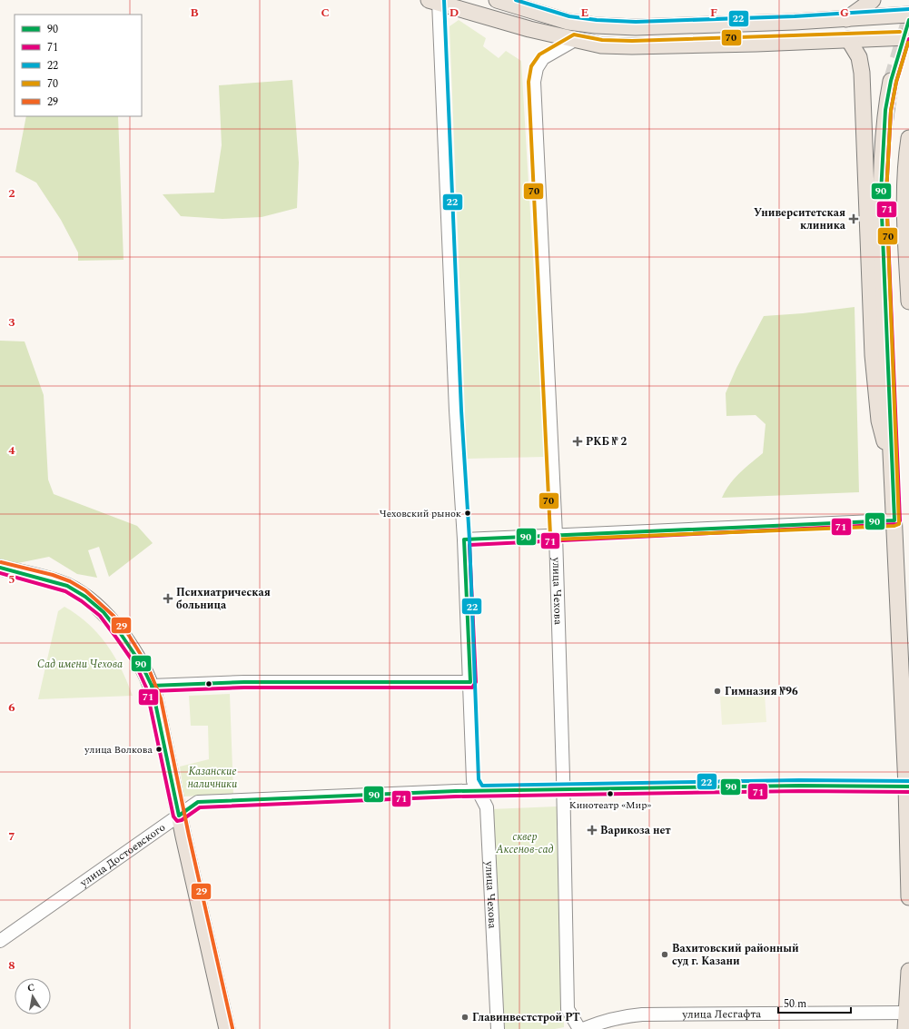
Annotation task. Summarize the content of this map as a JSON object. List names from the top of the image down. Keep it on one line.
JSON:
{"streets":{"street":["улица Чехова","улица Достоевского","улица Лесгафта"]},"crossings":[["улица Чехова","улица Достоевского"]],"parks":["Сад имени Чехова","Казанские наличники","сквер Аксенов-сад"],"places":{"health":["Университетская клиника","РКБ № 2","Психиатрическая больница","Варикоза нет"],"other":["Чеховский рынок","Гимназия №96","улица Волкова","Кинотеатр «Мир»","Вахитовский районный суд г. Казани","Главинвестстрой РТ"]},"lines":["transit line 22","transit line 90","transit line 70","transit line 71","transit line 29"],"legend":["90","71","22","70","29"],"scale_bar":"50 m","north":"top","grid":{"columns":["B","C","D","E","F","G"],"rows":["2","3","4","5","6","7","8"]}}
